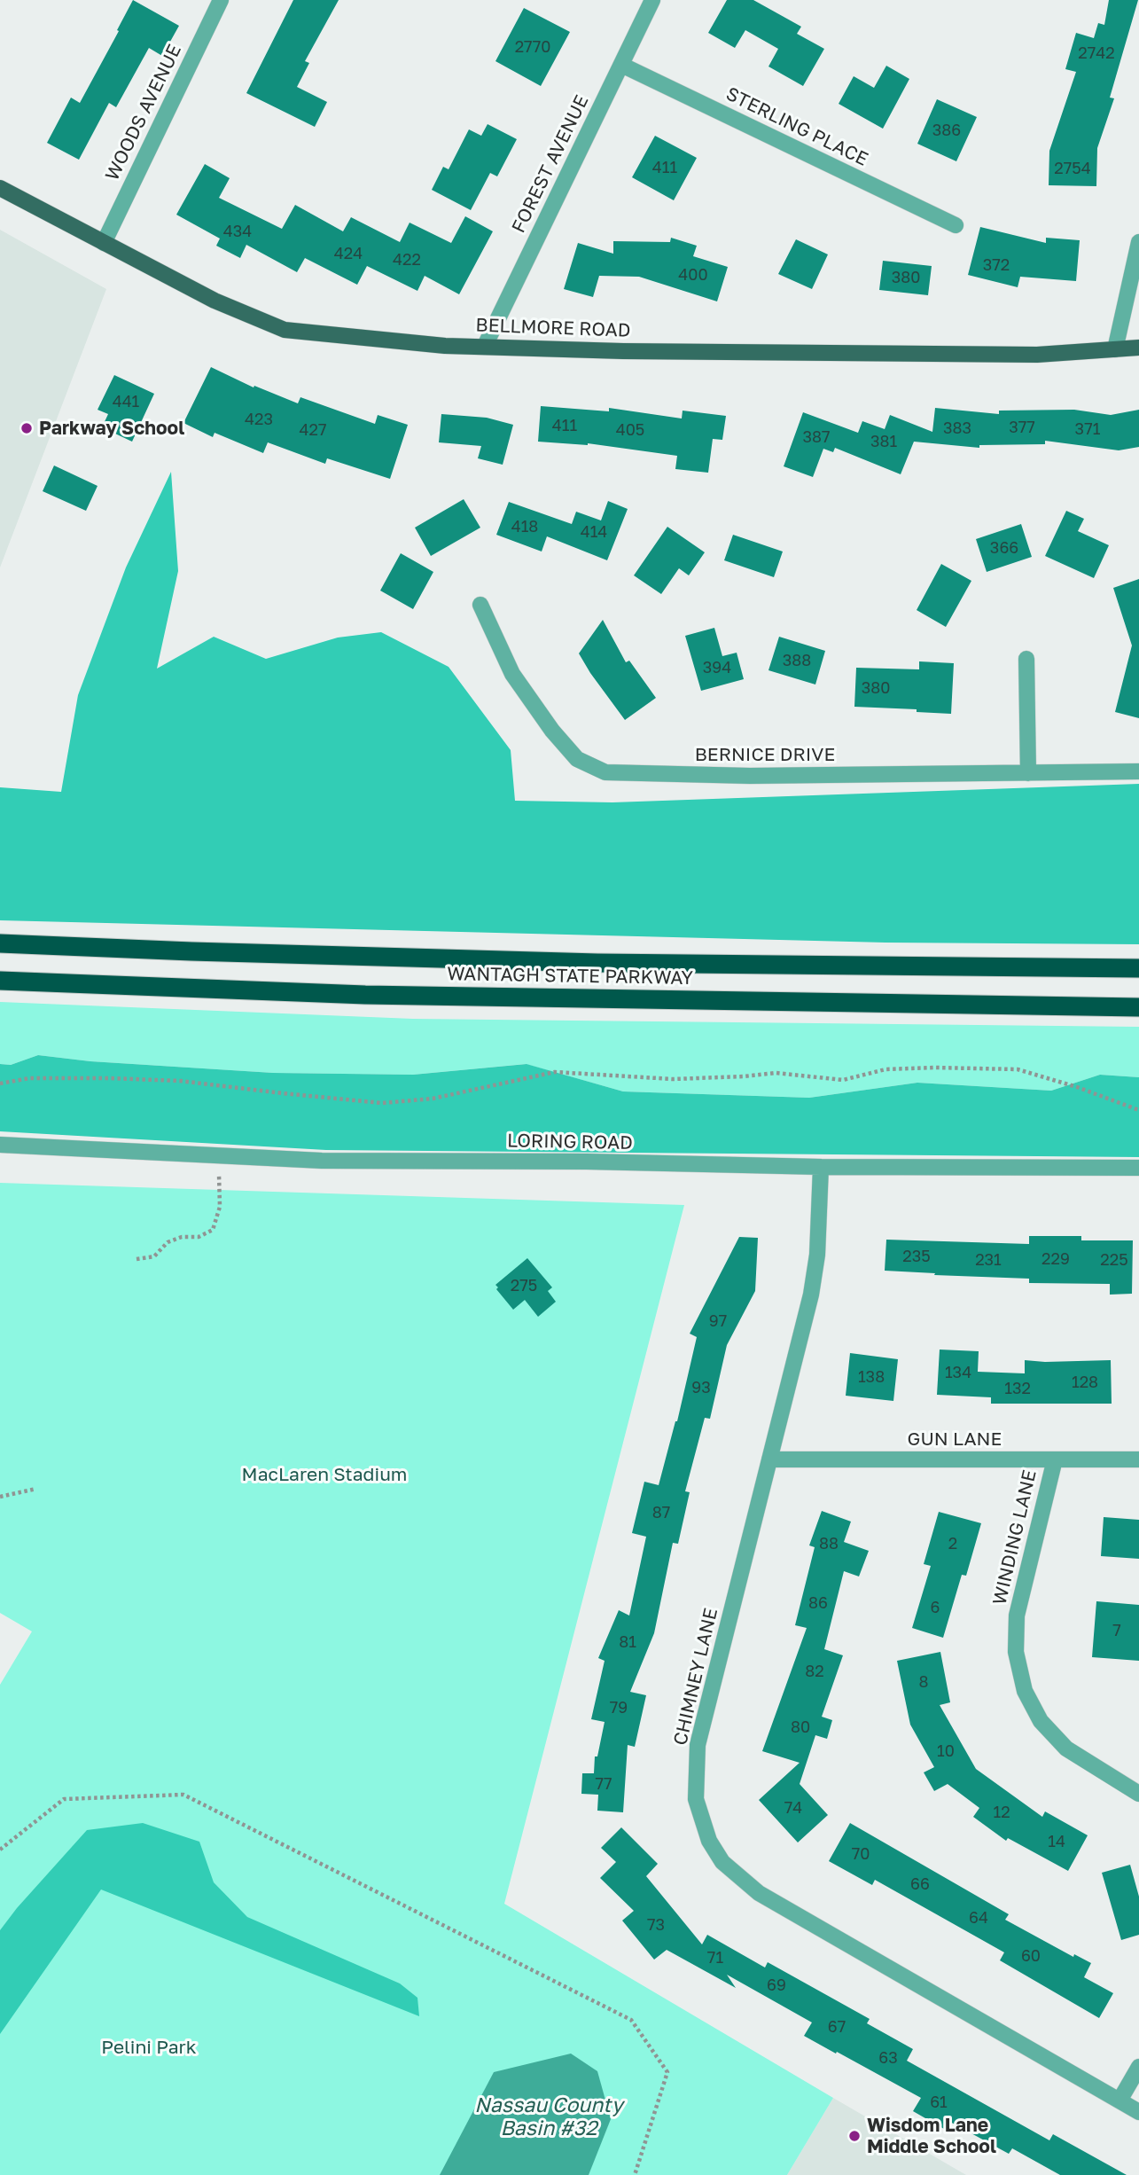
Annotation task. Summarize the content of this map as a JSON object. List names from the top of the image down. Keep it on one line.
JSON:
{"streets":{"highway":["WANTAGH STATE PARKWAY"],"main road":["BELLMORE ROAD"],"street":["WOODS AVENUE","STERLING PLACE","FOREST AVENUE","BERNICE DRIVE","LORING ROAD","GUN LANE","WINDING LANE","CHIMNEY LANE"]},"crossings":[["WOODS AVENUE","BELLMORE ROAD"],["STERLING PLACE","FOREST AVENUE"],["FOREST AVENUE","BELLMORE ROAD"],["LORING ROAD","CHIMNEY LANE"],["GUN LANE","WINDING LANE"],["GUN LANE","CHIMNEY LANE"]],"water":["Nassau County Basin #32"],"parks":["MacLaren Stadium","Pelini Park"],"places":["Parkway School","Wisdom Lane Middle School"],"house_numbers":["2770","2742","386","411","2754","434","424","422","372","400","380","441","423","411","377","383","371","427","405","387","381","418","414","366","388","394","380","235","229","231","225","275","97","134","138","128","93","132","87","88","2","86","6","7","81","82","8","79","80","10","77","74","12","14","70","66","64","73","60","71","69","67","63","61"]}
